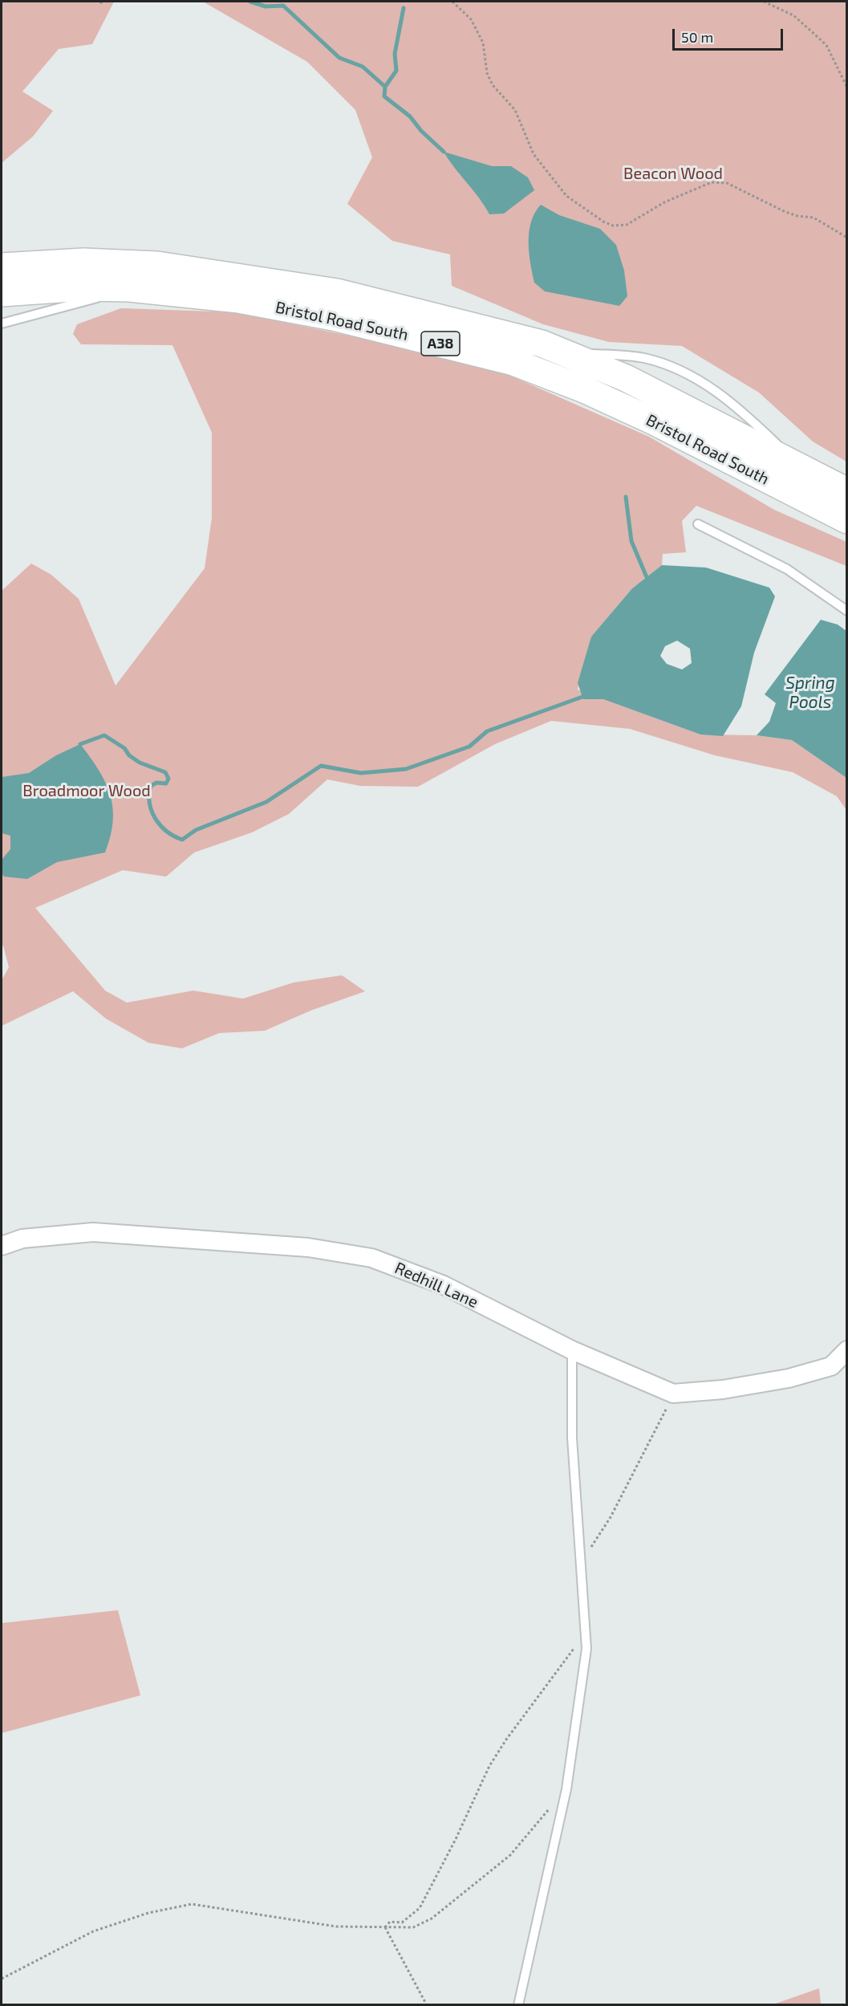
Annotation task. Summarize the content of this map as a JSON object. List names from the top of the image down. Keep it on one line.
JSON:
{"streets":{"highway":["Bristol Road South","A38"],"street":["Redhill Lane"]},"water":["Spring Pools"],"parks":["Beacon Wood","Broadmoor Wood"],"scale_bar":"50 m"}
